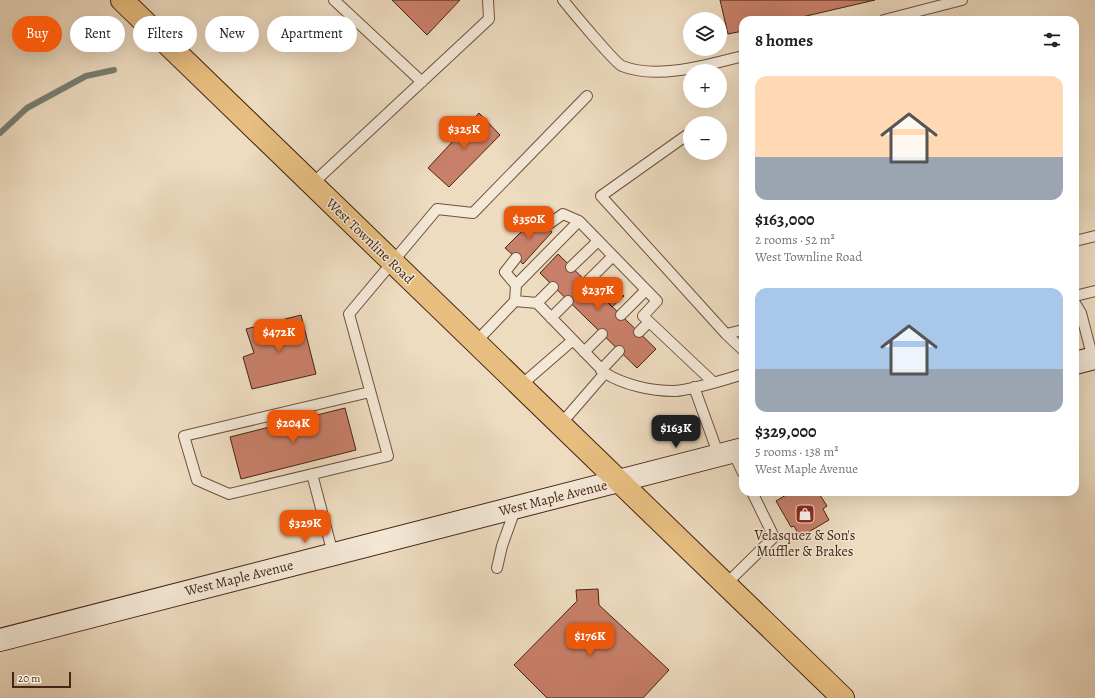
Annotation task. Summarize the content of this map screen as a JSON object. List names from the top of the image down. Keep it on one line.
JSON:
{"streets":{"main road":["West Townline Road","West Maple Avenue"]},"crossings":[["West Townline Road","West Maple Avenue"]],"places":{"shop":["Velasquez & Son's Muffler & Brakes"]},"scale_bar":"20 m","page":{"map_buttons":["+","−"],"chip":["Buy","Rent","Filters","New","Apartment"],"heading":"8 homes","list":[{"name":"$163,000","note":"2 rooms · 52 m² · West Townline Road"},{"name":"$329,000","note":"5 rooms · 138 m² · West Maple Avenue"}],"price":["$325K","$350K","$237K","$472K","$204K","$163K","$329K","$176K"],"scale":"20 m"}}
